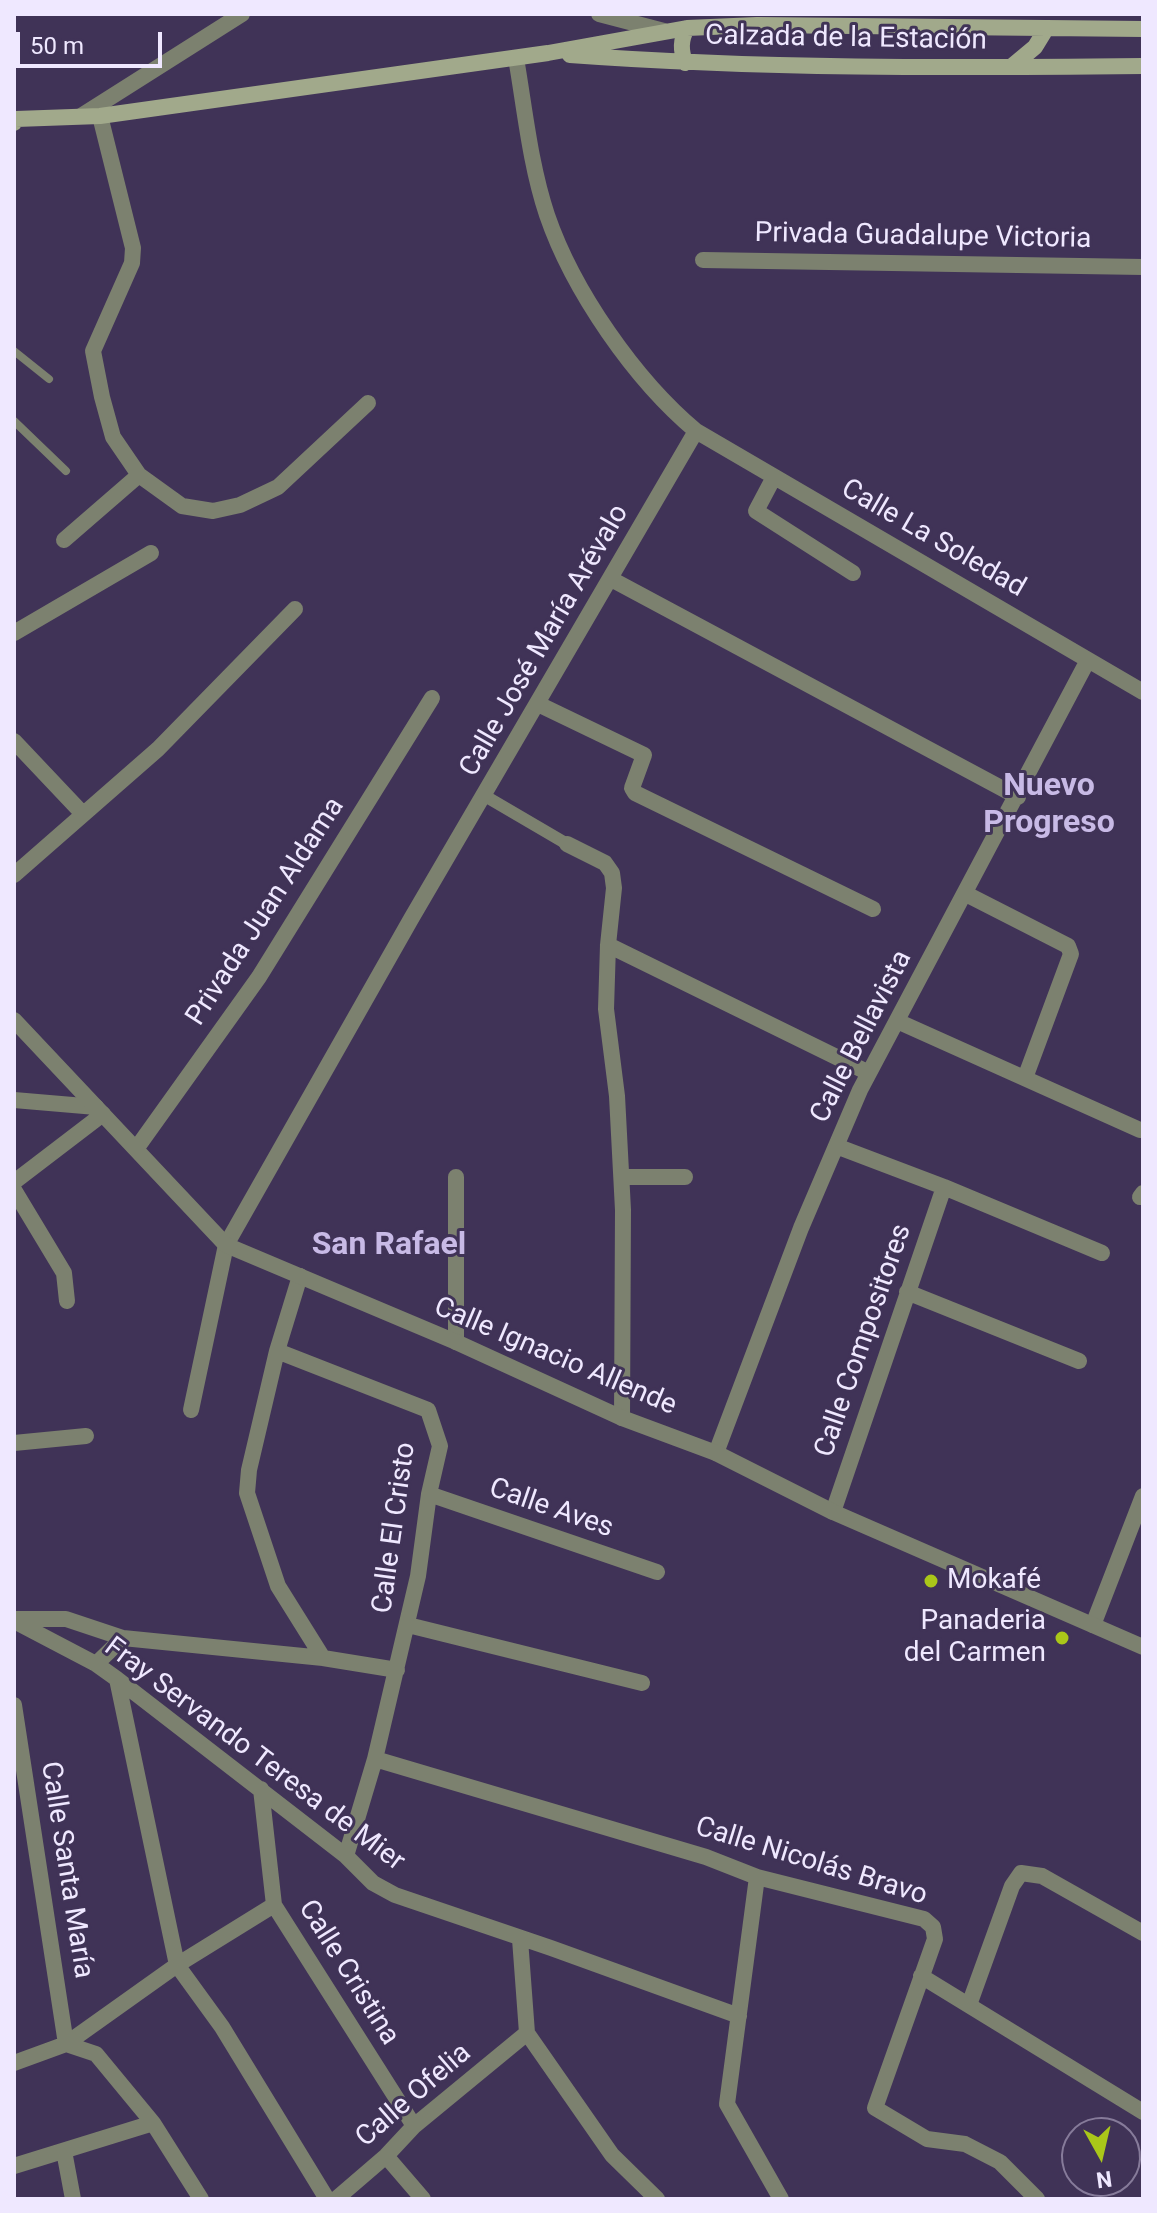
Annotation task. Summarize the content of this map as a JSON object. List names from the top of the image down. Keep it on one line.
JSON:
{"streets":{"main road":["Calzada de la Estación"],"street":["Privada Guadalupe Victoria","Calle La Soledad","Calle José María Arévalo","Privada Juan Aldama","Calle Bellavista","Calle Compositores","Calle Ignacio Allende","Calle Aves","Calle El Cristo","Fray Servando Teresa de Mier","Calle Nicolás Bravo","Calle Santa María","Calle Cristina","Calle Ofelia"]},"crossings":[["Calle La Soledad","Calle José María Arévalo"],["Calle La Soledad","Calle Bellavista"],["Calle José María Arévalo","Calle Ignacio Allende"],["Privada Juan Aldama","Calle Ignacio Allende"],["Calle Bellavista","Calle Ignacio Allende"],["Calle Compositores","Calle Ignacio Allende"],["Calle Aves","Calle El Cristo"],["Calle El Cristo","Fray Servando Teresa de Mier"],["Calle El Cristo","Calle Nicolás Bravo"],["Fray Servando Teresa de Mier","Calle Cristina"],["Calle Cristina","Calle Ofelia"]],"districts":["Nuevo Progreso","San Rafael"],"places":["Mokafé","Panaderia del Carmen"],"scale_bar":"50 m","north":"bottom"}
